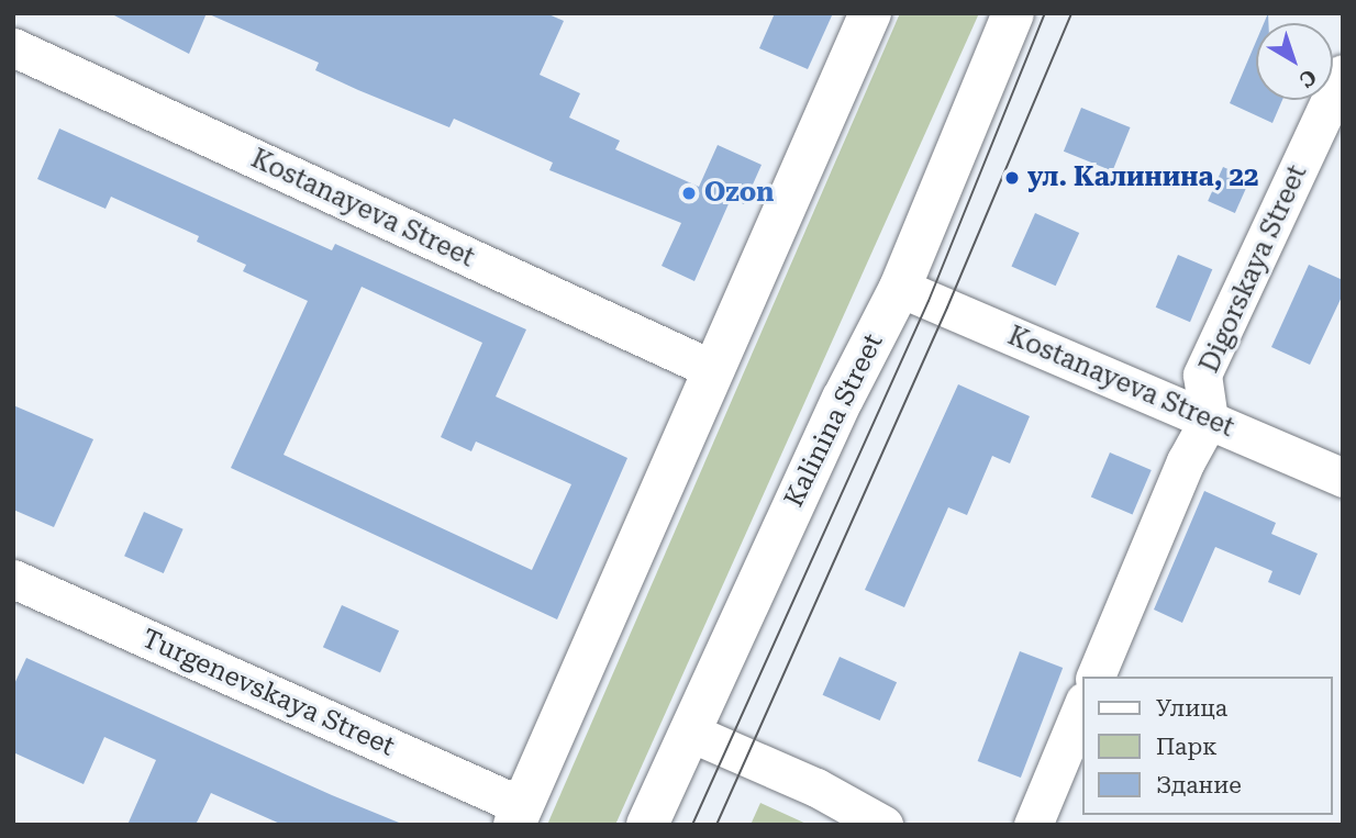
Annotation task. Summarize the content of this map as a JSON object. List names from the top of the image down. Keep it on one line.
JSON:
{"streets":{"main road":["Kalinina Street"],"street":["Kostanayeva Street","Digorskaya Street","Turgenevskaya Street"]},"crossings":[["Kostanayeva Street","Digorskaya Street"],["Kostanayeva Street","Kalinina Street"]],"places":["ул. Калинина, 22","Ozon"],"legend":["Улица","Парк","Здание"],"north":"bottom right"}
